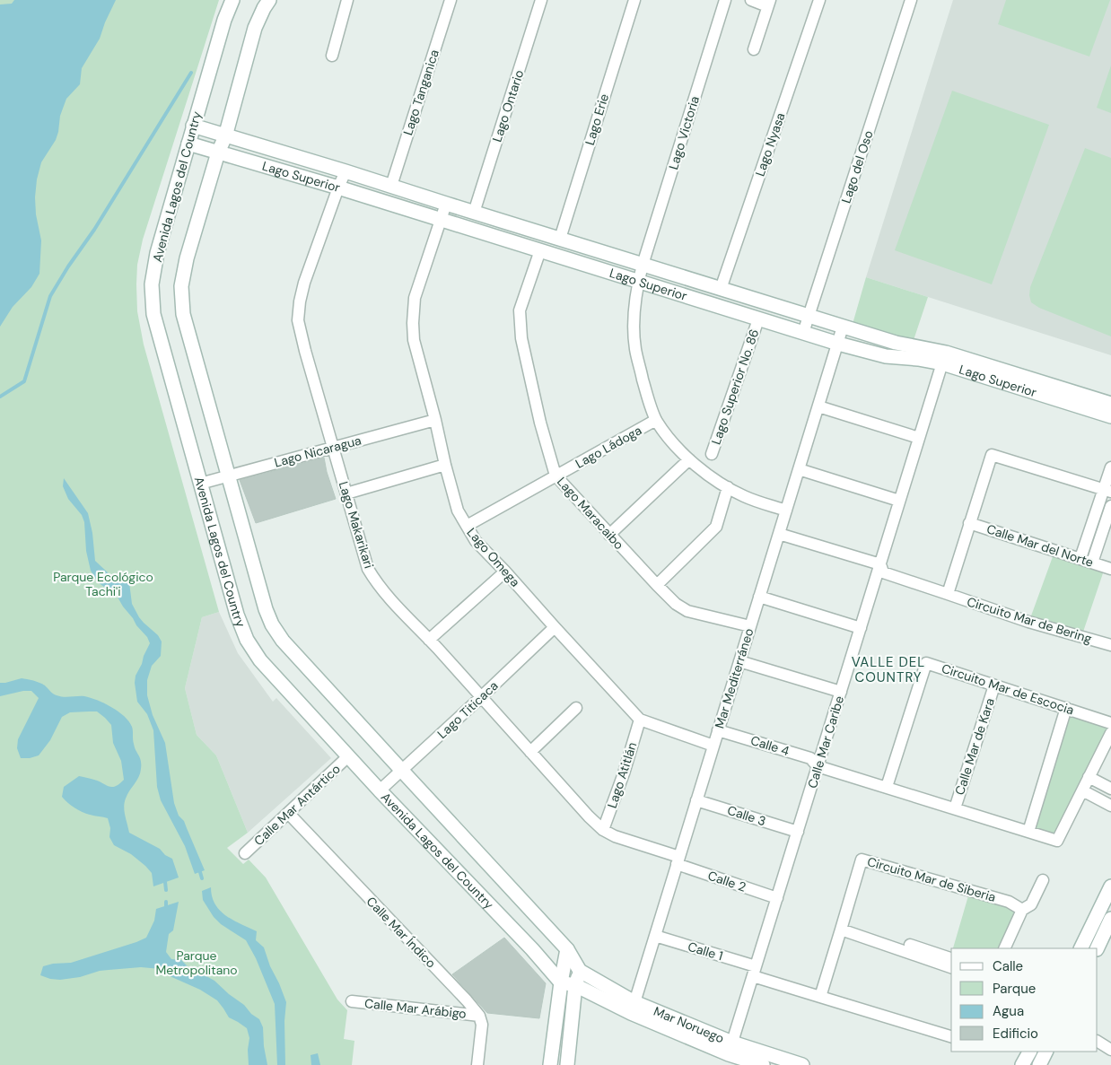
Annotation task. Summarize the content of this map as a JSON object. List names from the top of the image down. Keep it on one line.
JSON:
{"streets":{"street":["Lago Tanganica","Lago Ontario","Lago Erie","Lago Victoria","Lago Nyasa","Lago del Oso","Lago Superior","Avenida Lagos del Country","Lago Superior No. 86","Lago Ládoga","Lago Nicaragua","Lago Maracaibo","Lago Makarikari","Calle Mar del Norte","Lago Omega","Circuito Mar de Bering","Mar Mediterráneo","Circuito Mar de Escocia","Lago Titicaca","Calle Mar Caribe","Calle 4","Calle Mar de Kara","Lago Atitlán","Calle Mar Antártico","Calle 3","Circuito Mar de Siberia","Calle 2","Calle Mar Índico","Calle 1","Calle Mar Arábigo","Mar Noruego"]},"crossings":[["Lago Tanganica","Lago Superior"],["Lago Ontario","Lago Superior"],["Lago Erie","Lago Superior"],["Lago Victoria","Lago Superior"],["Lago Victoria","Lago Ládoga"],["Lago Victoria","Mar Mediterráneo"],["Lago Nyasa","Lago Superior"],["Lago del Oso","Lago Superior"],["Lago Superior","Avenida Lagos del Country"],["Lago Superior","Lago Superior No. 86"],["Lago Superior","Lago Maracaibo"],["Lago Superior","Lago Makarikari"],["Lago Superior","Lago Omega"],["Lago Superior","Mar Mediterráneo"],["Lago Superior","Calle Mar Caribe"],["Avenida Lagos del Country","Lago Nicaragua"],["Avenida Lagos del Country","Lago Titicaca"],["Avenida Lagos del Country","Calle Mar Antártico"],["Lago Ládoga","Lago Maracaibo"],["Lago Ládoga","Lago Omega"],["Lago Nicaragua","Lago Makarikari"],["Lago Nicaragua","Lago Omega"],["Lago Maracaibo","Mar Mediterráneo"],["Lago Makarikari","Mar Mediterráneo"],["Lago Makarikari","Lago Titicaca"],["Lago Makarikari","Lago Atitlán"],["Lago Makarikari","Calle 2"],["Lago Omega","Mar Mediterráneo"],["Lago Omega","Lago Titicaca"],["Lago Omega","Lago Atitlán"],["Circuito Mar de Bering","Calle Mar Caribe"],["Mar Mediterráneo","Calle 4"],["Mar Mediterráneo","Calle 3"],["Mar Mediterráneo","Calle 2"],["Mar Mediterráneo","Calle 1"],["Mar Mediterráneo","Mar Noruego"],["Circuito Mar de Escocia","Calle Mar de Kara"],["Calle Mar Caribe","Calle 4"],["Calle Mar Caribe","Calle 3"],["Calle Mar Caribe","Calle 2"],["Calle Mar Caribe","Calle 1"],["Calle Mar Caribe","Mar Noruego"],["Calle Mar Antártico","Calle Mar Índico"],["Circuito Mar de Siberia","Calle 1"],["Calle Mar Índico","Calle Mar Arábigo"]],"districts":["VALLE DEL COUNTRY"],"parks":["Parque Ecológico Tachi'i","Parque Metropolitano"],"legend":["Calle","Parque","Agua","Edificio"]}
